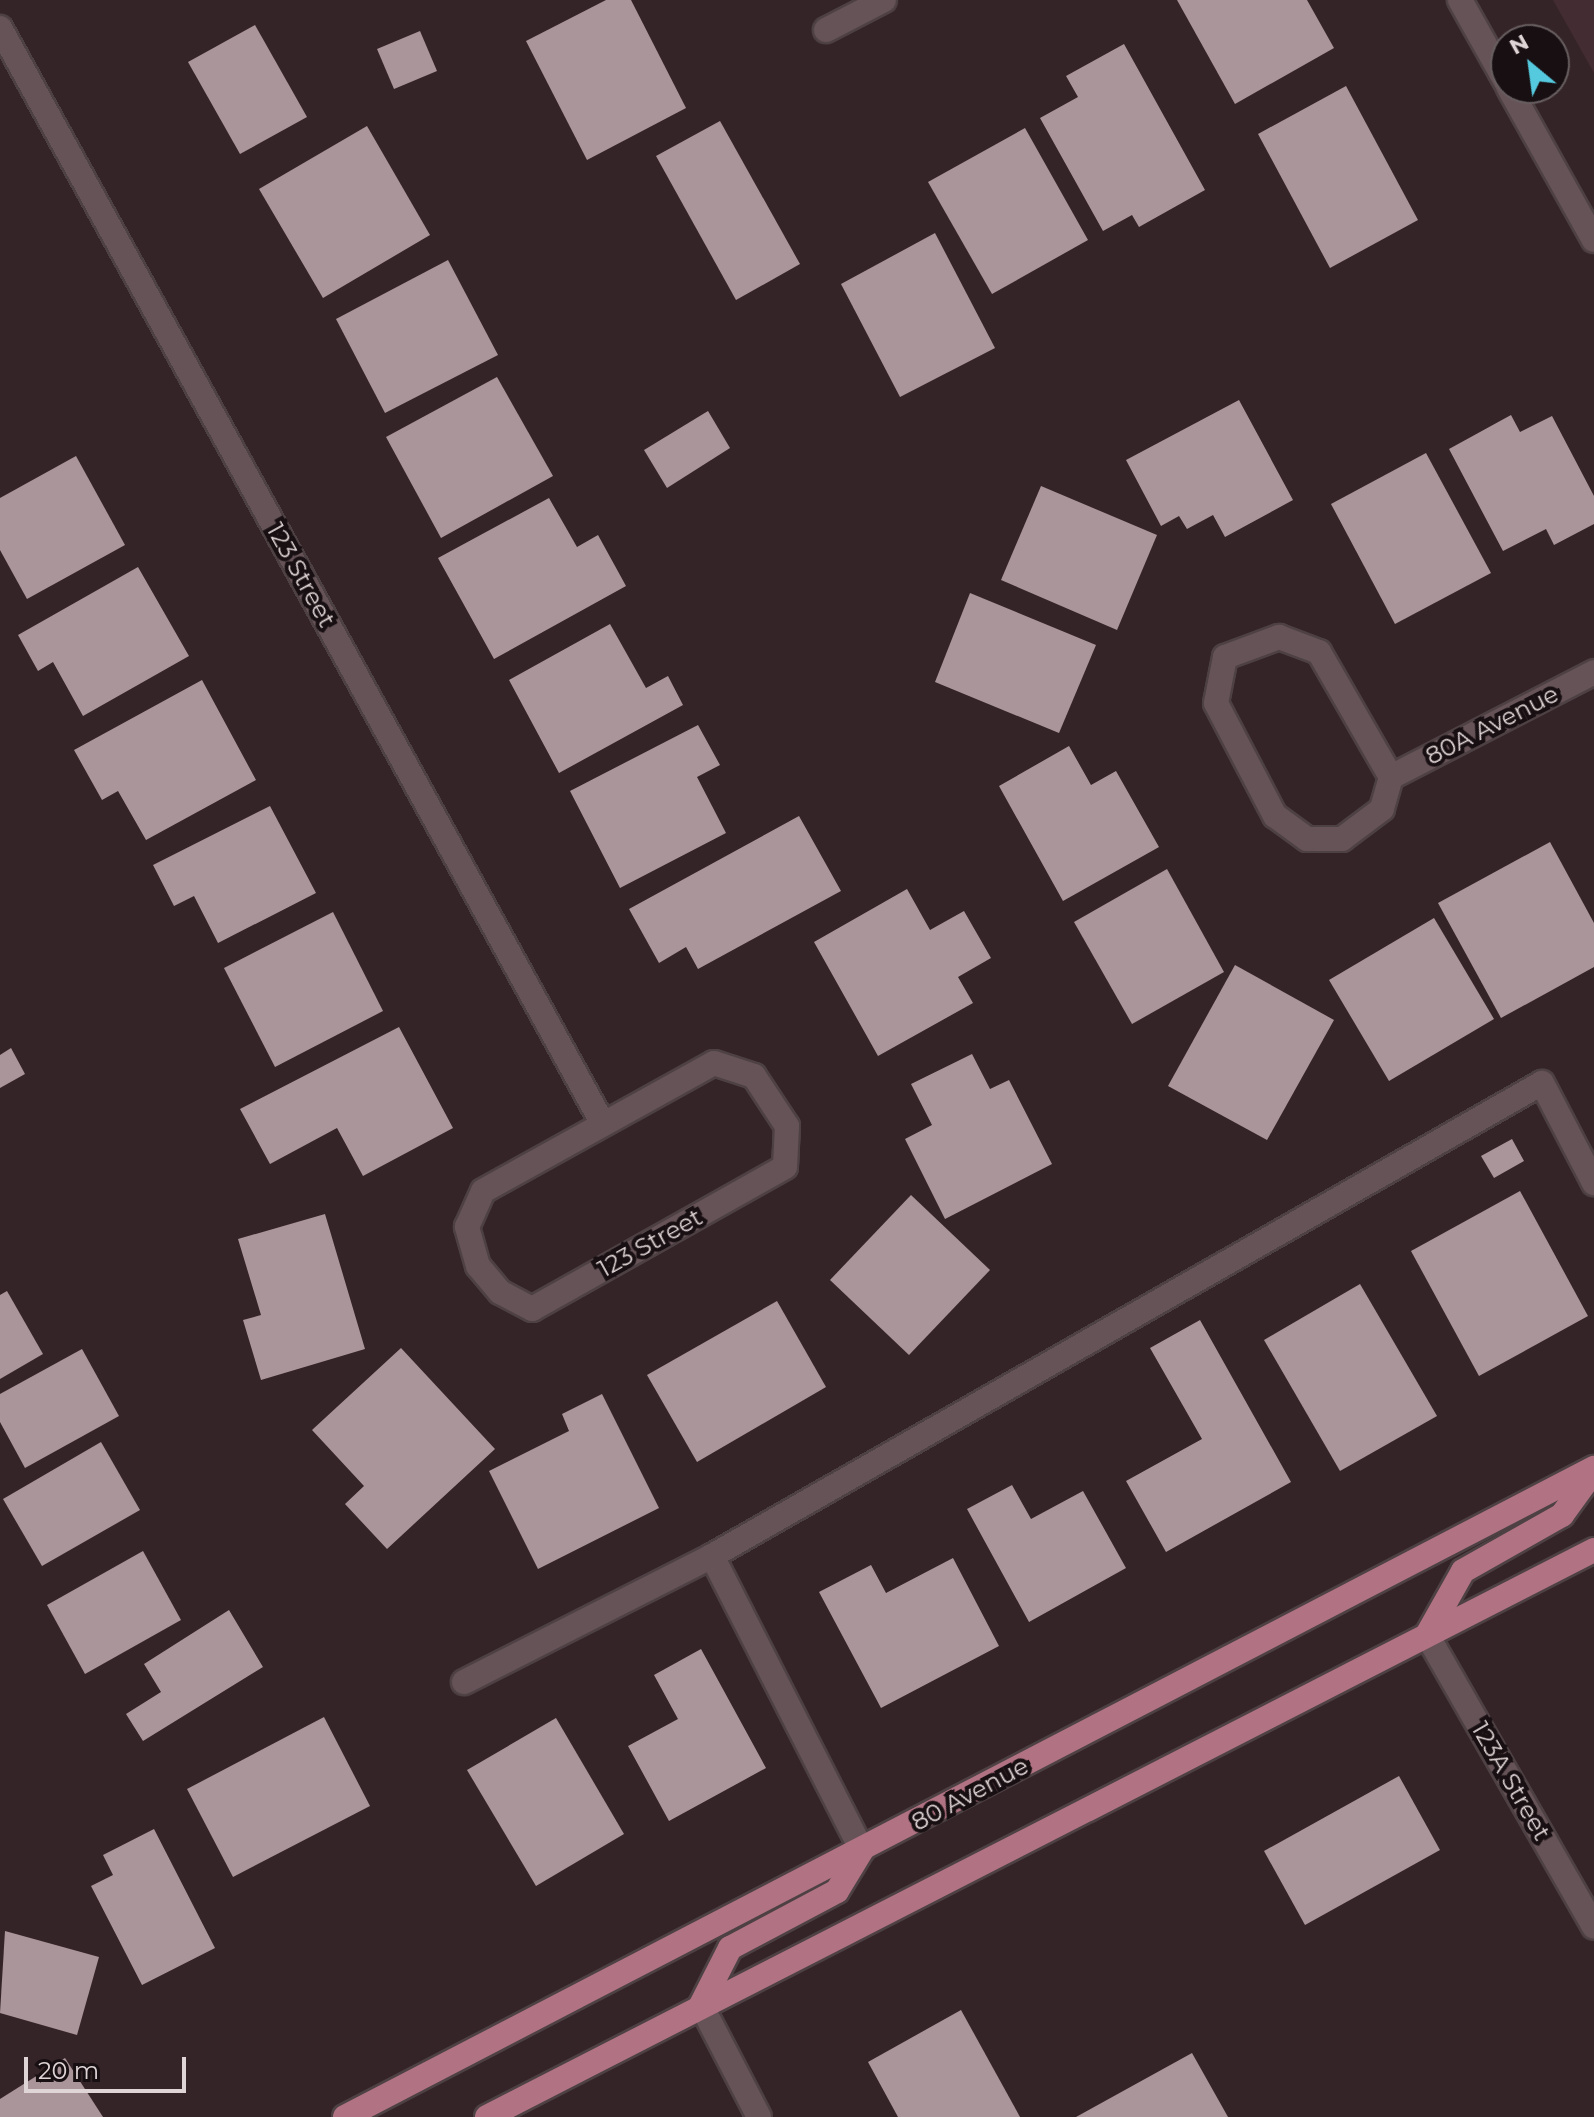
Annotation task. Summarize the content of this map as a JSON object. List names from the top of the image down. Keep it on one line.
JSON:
{"streets":{"main road":["80 Avenue"],"street":["123 Street","80A Avenue","123A Street"]},"scale_bar":"20 m","north":"top left"}
